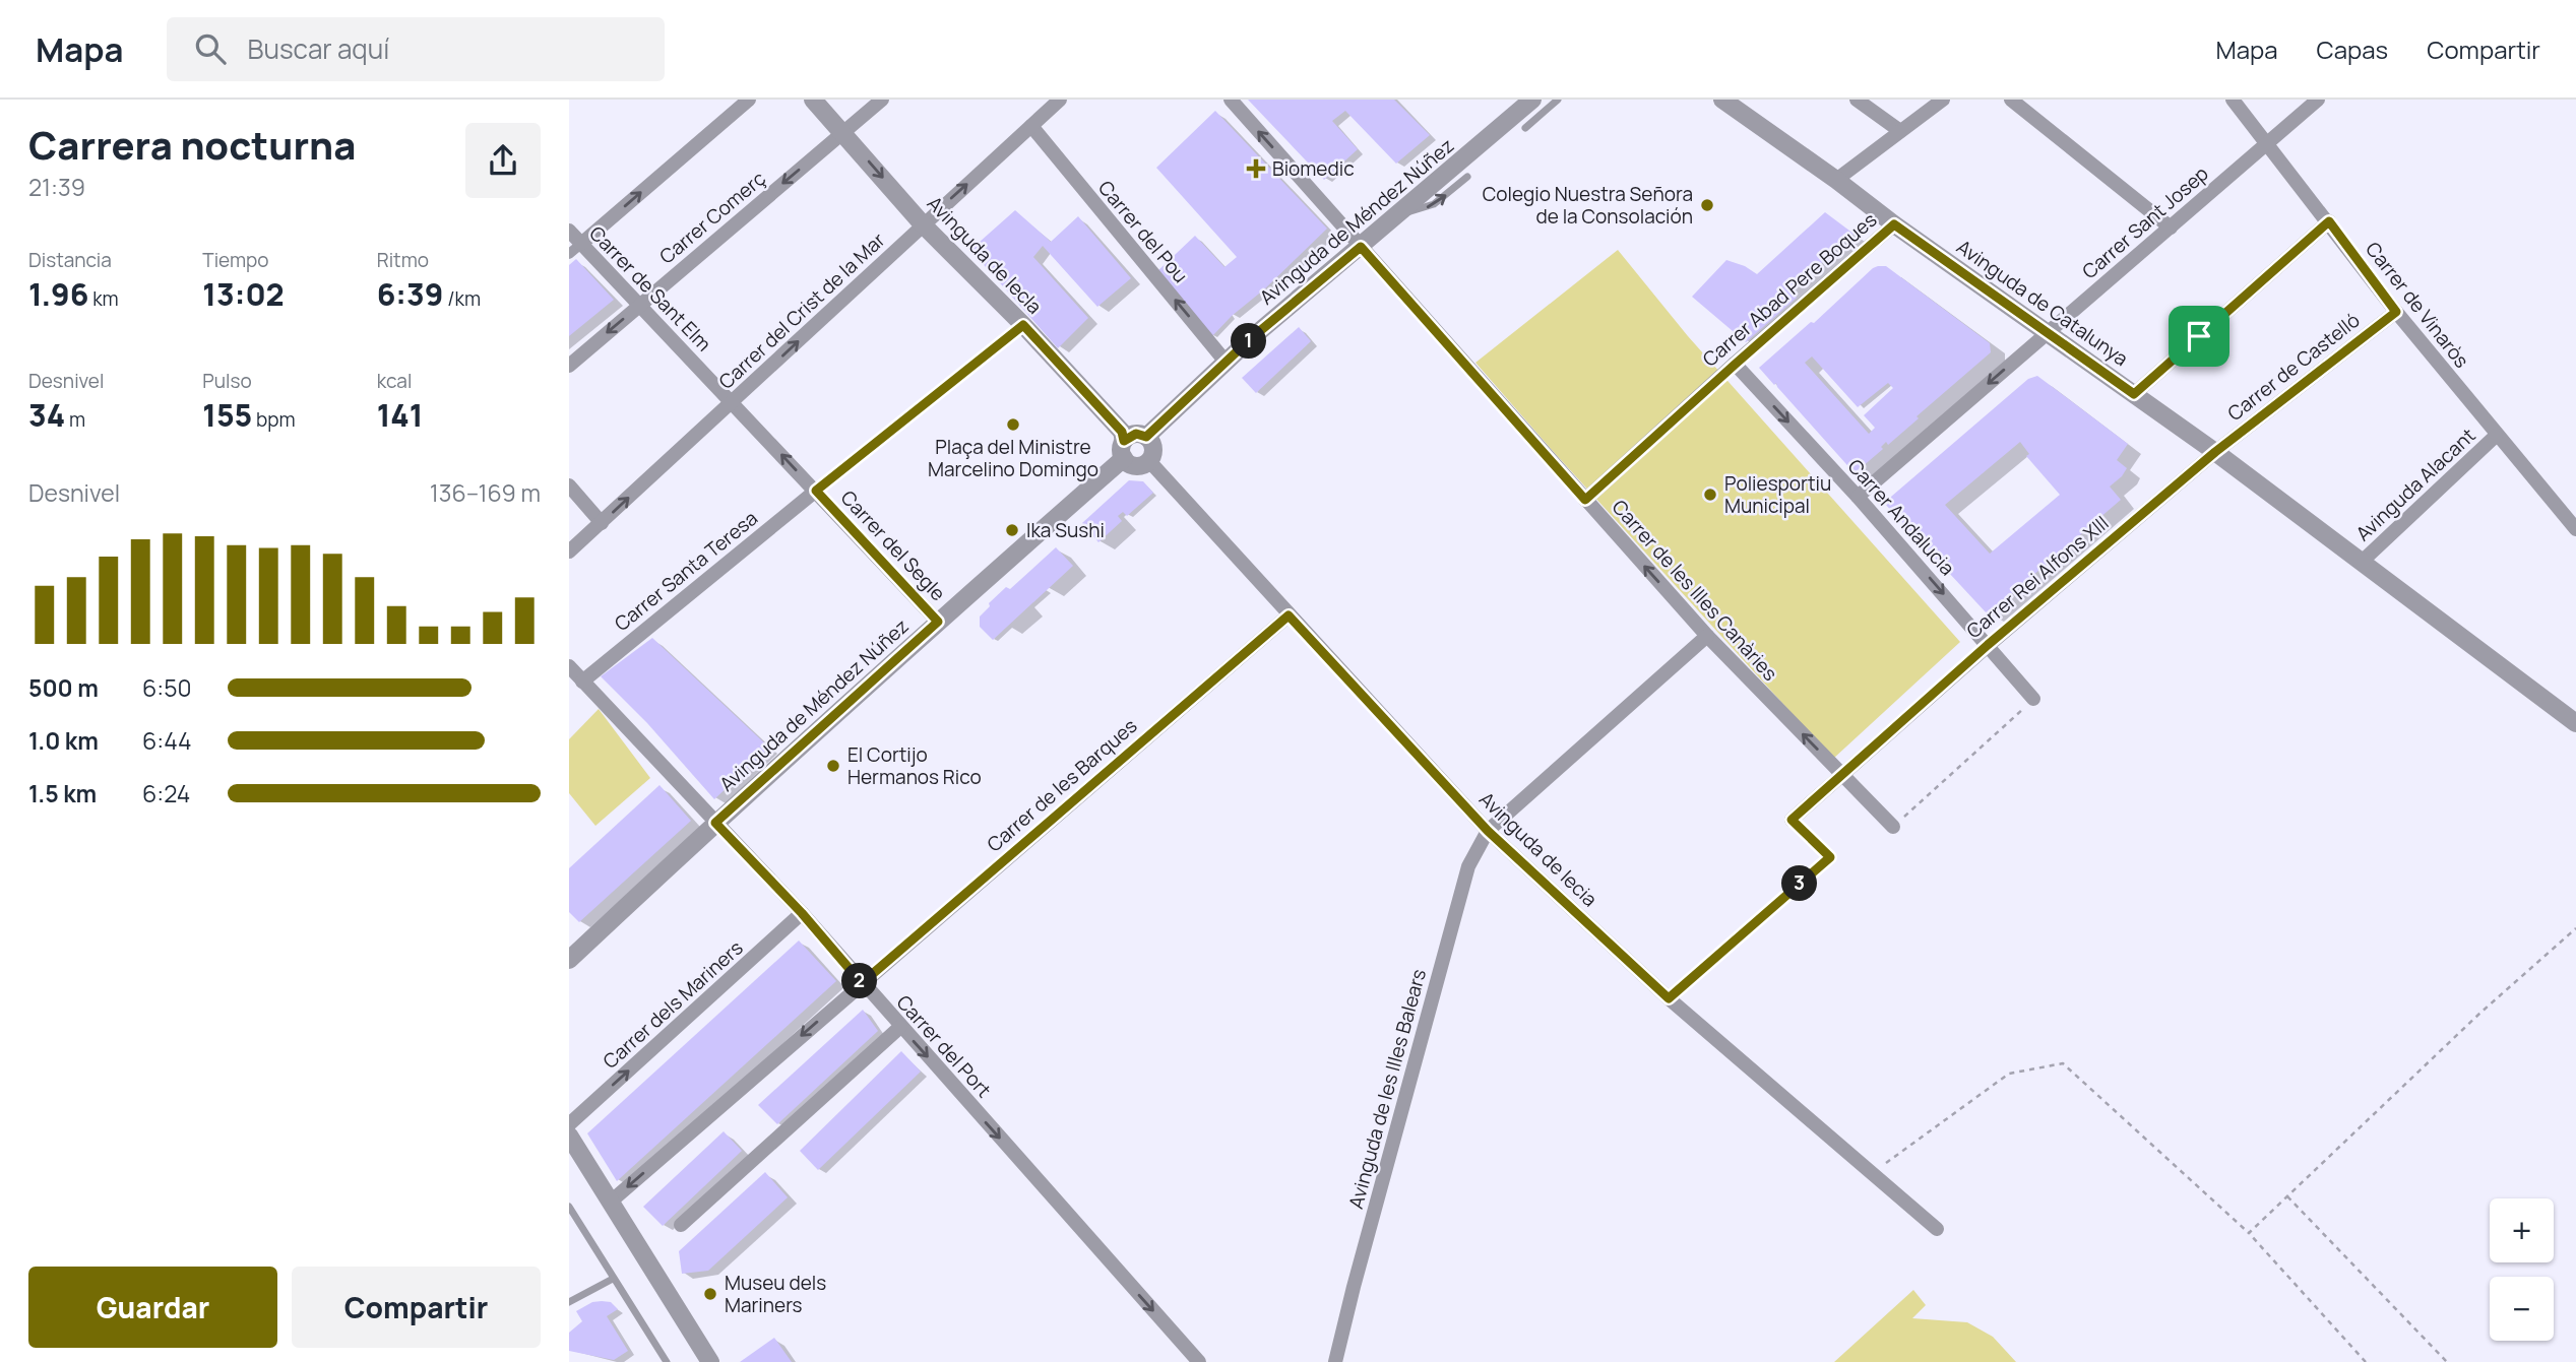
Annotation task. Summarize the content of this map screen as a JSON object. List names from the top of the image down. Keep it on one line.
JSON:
{"streets":{"street":["Carrer Comerç","Avinguda de Méndez Núñez","Carrer Sant Josep","Carrer del Pou","Avinguda de lecla","Carrer de Sant Elm","Carrer Abad Pere Boques","Avinguda de Catalunya","Carrer de Vinaròs","Carrer del Crist de la Mar","Carrer de Castelló","Avinguda Alacant","Carrer Andalucia","Carrer del Segle","Carrer Santa Teresa","Carrer Rei Alfons XIII","Carrer de les Illes Canàries","Carrer de les Barques","Avinguda de lecia","Carrer dels Mariners","Carrer del Port","Avinguda de les Illes Balears"]},"crossings":[["Carrer Comerç","Avinguda de lecla"],["Carrer Comerç","Carrer de Sant Elm"],["Avinguda de Méndez Núñez","Carrer del Pou"],["Avinguda de Méndez Núñez","Avinguda de lecla"],["Avinguda de Méndez Núñez","Carrer del Segle"],["Avinguda de Méndez Núñez","Carrer de les Illes Canàries"],["Avinguda de Méndez Núñez","Avinguda de lecia"],["Avinguda de Méndez Núñez","Carrer del Port"],["Carrer Sant Josep","Avinguda de Catalunya"],["Carrer Sant Josep","Carrer de Vinaròs"],["Carrer Sant Josep","Carrer Andalucia"],["Carrer del Pou","Carrer del Crist de la Mar"],["Avinguda de lecla","Carrer del Crist de la Mar"],["Avinguda de lecla","Avinguda de lecia"],["Carrer de Sant Elm","Carrer del Crist de la Mar"],["Carrer de Sant Elm","Carrer del Segle"],["Carrer Abad Pere Boques","Avinguda de Catalunya"],["Carrer Abad Pere Boques","Carrer Andalucia"],["Carrer Abad Pere Boques","Carrer de les Illes Canàries"],["Avinguda de Catalunya","Carrer de Castelló"],["Avinguda de Catalunya","Avinguda Alacant"],["Avinguda de Catalunya","Carrer Rei Alfons XIII"],["Carrer de Vinaròs","Carrer de Castelló"],["Carrer de Vinaròs","Avinguda Alacant"],["Carrer del Crist de la Mar","Carrer del Segle"],["Carrer de Castelló","Carrer Rei Alfons XIII"],["Carrer Andalucia","Carrer Rei Alfons XIII"],["Carrer del Segle","Carrer Santa Teresa"],["Carrer Santa Teresa","Carrer del Port"],["Carrer Rei Alfons XIII","Carrer de les Illes Canàries"],["Carrer de les Illes Canàries","Avinguda de les Illes Balears"],["Carrer de les Barques","Avinguda de lecia"],["Carrer de les Barques","Carrer del Port"],["Avinguda de lecia","Avinguda de les Illes Balears"],["Carrer dels Mariners","Carrer del Port"]],"one_way":["Carrer Sant Josep","Carrer del Pou","Carrer del Crist de la Mar","Carrer Andalucia","Carrer del Segle","Carrer de les Illes Canàries","Carrer dels Mariners","Carrer del Port"],"places":{"health":["Biomedic"],"other":["Colegio Nuestra Señora de la Consolación","Plaça del Ministre Marcelino Domingo","Poliesportiu Municipal","Ika Sushi","El Cortijo Hermanos Rico","Museu dels Mariners"]},"page":{"header":"Mapa","search":"Buscar aquí","nav":["Mapa","Capas","Compartir"],"heading":["Carrera nocturna","21:39"],"stats":[["Distancia","1.96 km"],["Tiempo","13:02"],["Ritmo","6:39 /km"],["Desnivel","34 m"],["Pulso","155 bpm"],["kcal","141"]],"pins":["1","3","2"],"chart":["Desnivel","136–169 m"],"list":[{"name":"500 m","note":"6:50"},{"name":"1.0 km","note":"6:44"},{"name":"1.5 km","note":"6:24"}],"map_buttons":["+","−"],"buttons":["Guardar","Compartir"]}}
